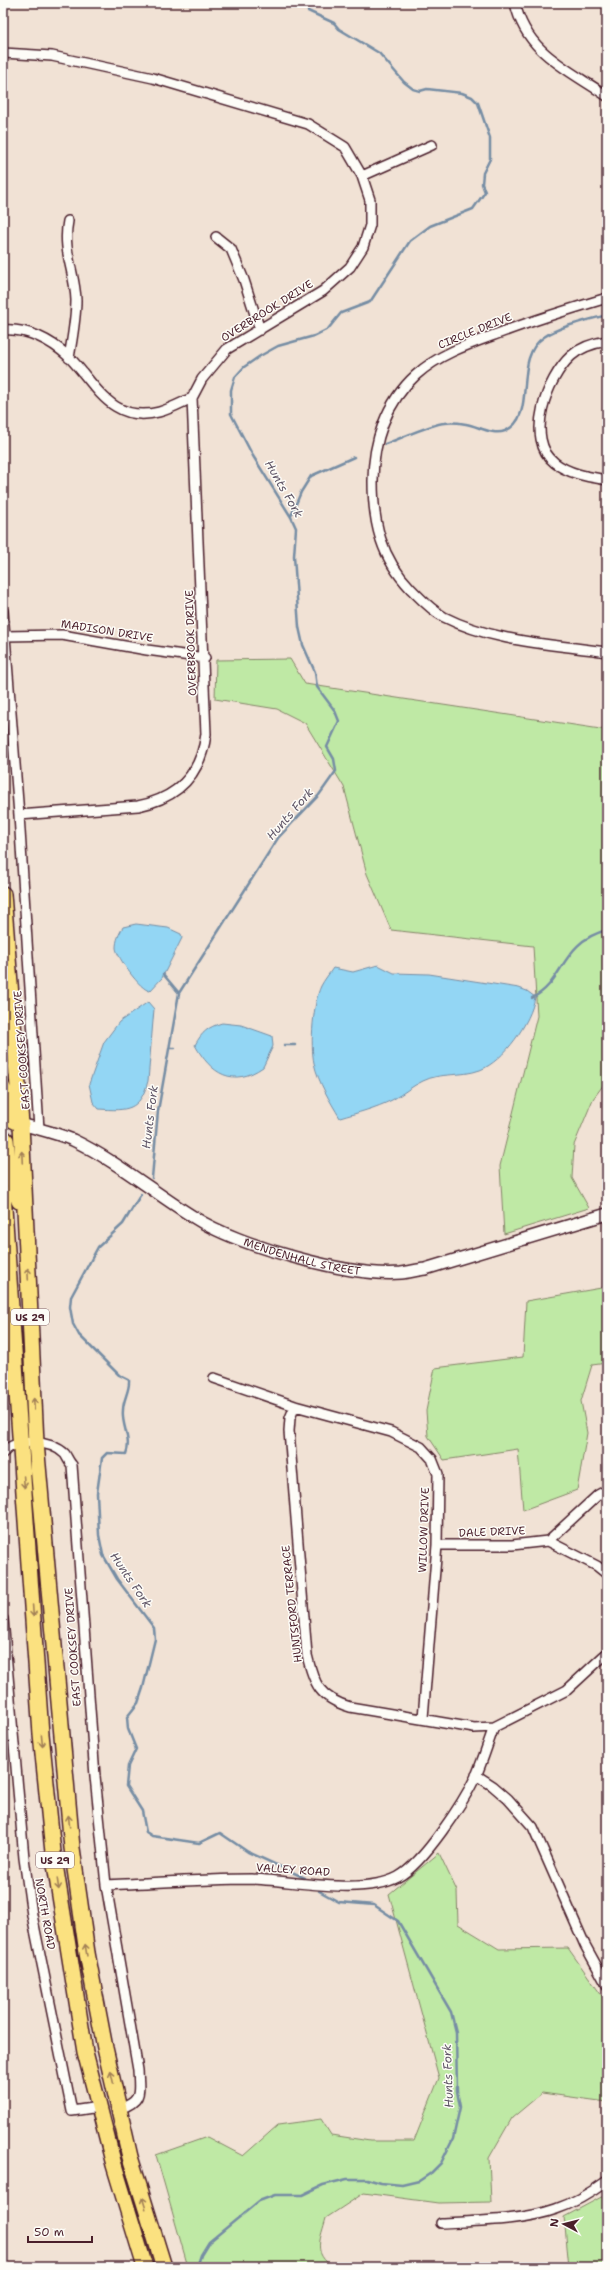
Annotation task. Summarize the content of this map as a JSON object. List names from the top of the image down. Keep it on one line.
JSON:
{"streets":{"highway":["US 29"],"street":["OVERBROOK DRIVE","CIRCLE DRIVE","MADISON DRIVE","EAST COOKSEY DRIVE","MENDENHALL STREET","WILLOW DRIVE","DALE DRIVE","HUNTSFORD TERRACE","VALLEY ROAD","NORTH ROAD"]},"crossings":[["OVERBROOK DRIVE","MADISON DRIVE"],["OVERBROOK DRIVE","EAST COOKSEY DRIVE"],["MADISON DRIVE","EAST COOKSEY DRIVE"],["EAST COOKSEY DRIVE","MENDENHALL STREET"],["EAST COOKSEY DRIVE","US 29"],["EAST COOKSEY DRIVE","VALLEY ROAD"],["MENDENHALL STREET","US 29"],["US 29","NORTH ROAD"],["WILLOW DRIVE","DALE DRIVE"],["WILLOW DRIVE","HUNTSFORD TERRACE"],["HUNTSFORD TERRACE","VALLEY ROAD"]],"water":["Hunts Fork"],"scale_bar":"50 m","north":"left"}
